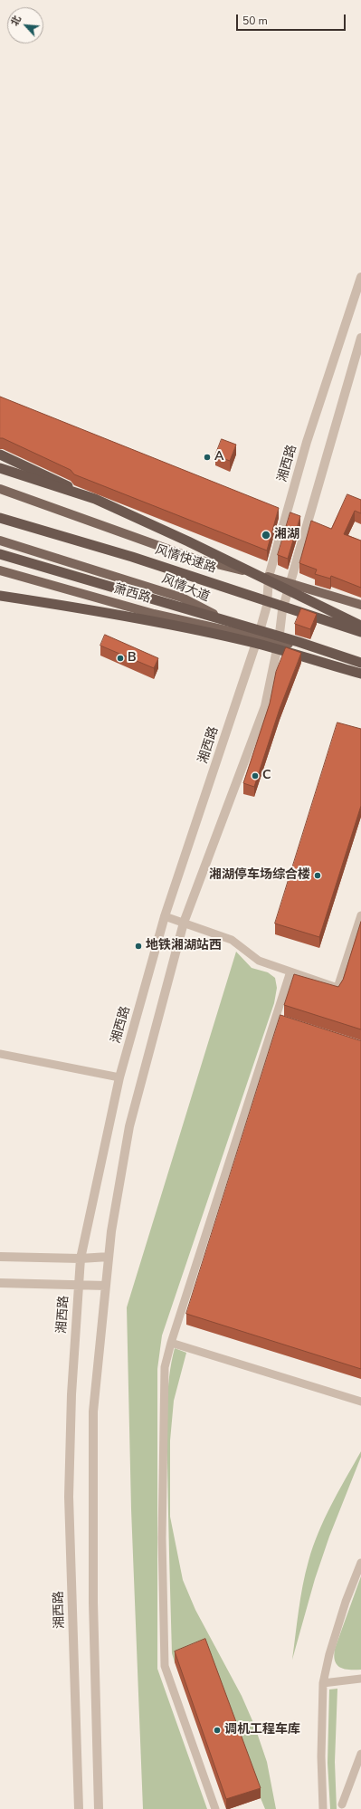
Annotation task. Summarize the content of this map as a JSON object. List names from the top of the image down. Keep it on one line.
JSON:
{"streets":{"highway":["风情快速路"],"main road":["风情大道","萧西路"],"street":["湘西路"]},"crossings":[["湘西路","风情大道"],["湘西路","萧西路"],["风情大道","萧西路"]],"places":["A","湘湖","B","C","湘湖停车场综合楼","地铁湘湖站西","调机工程车库"],"scale_bar":"50 m","north":"top left"}
